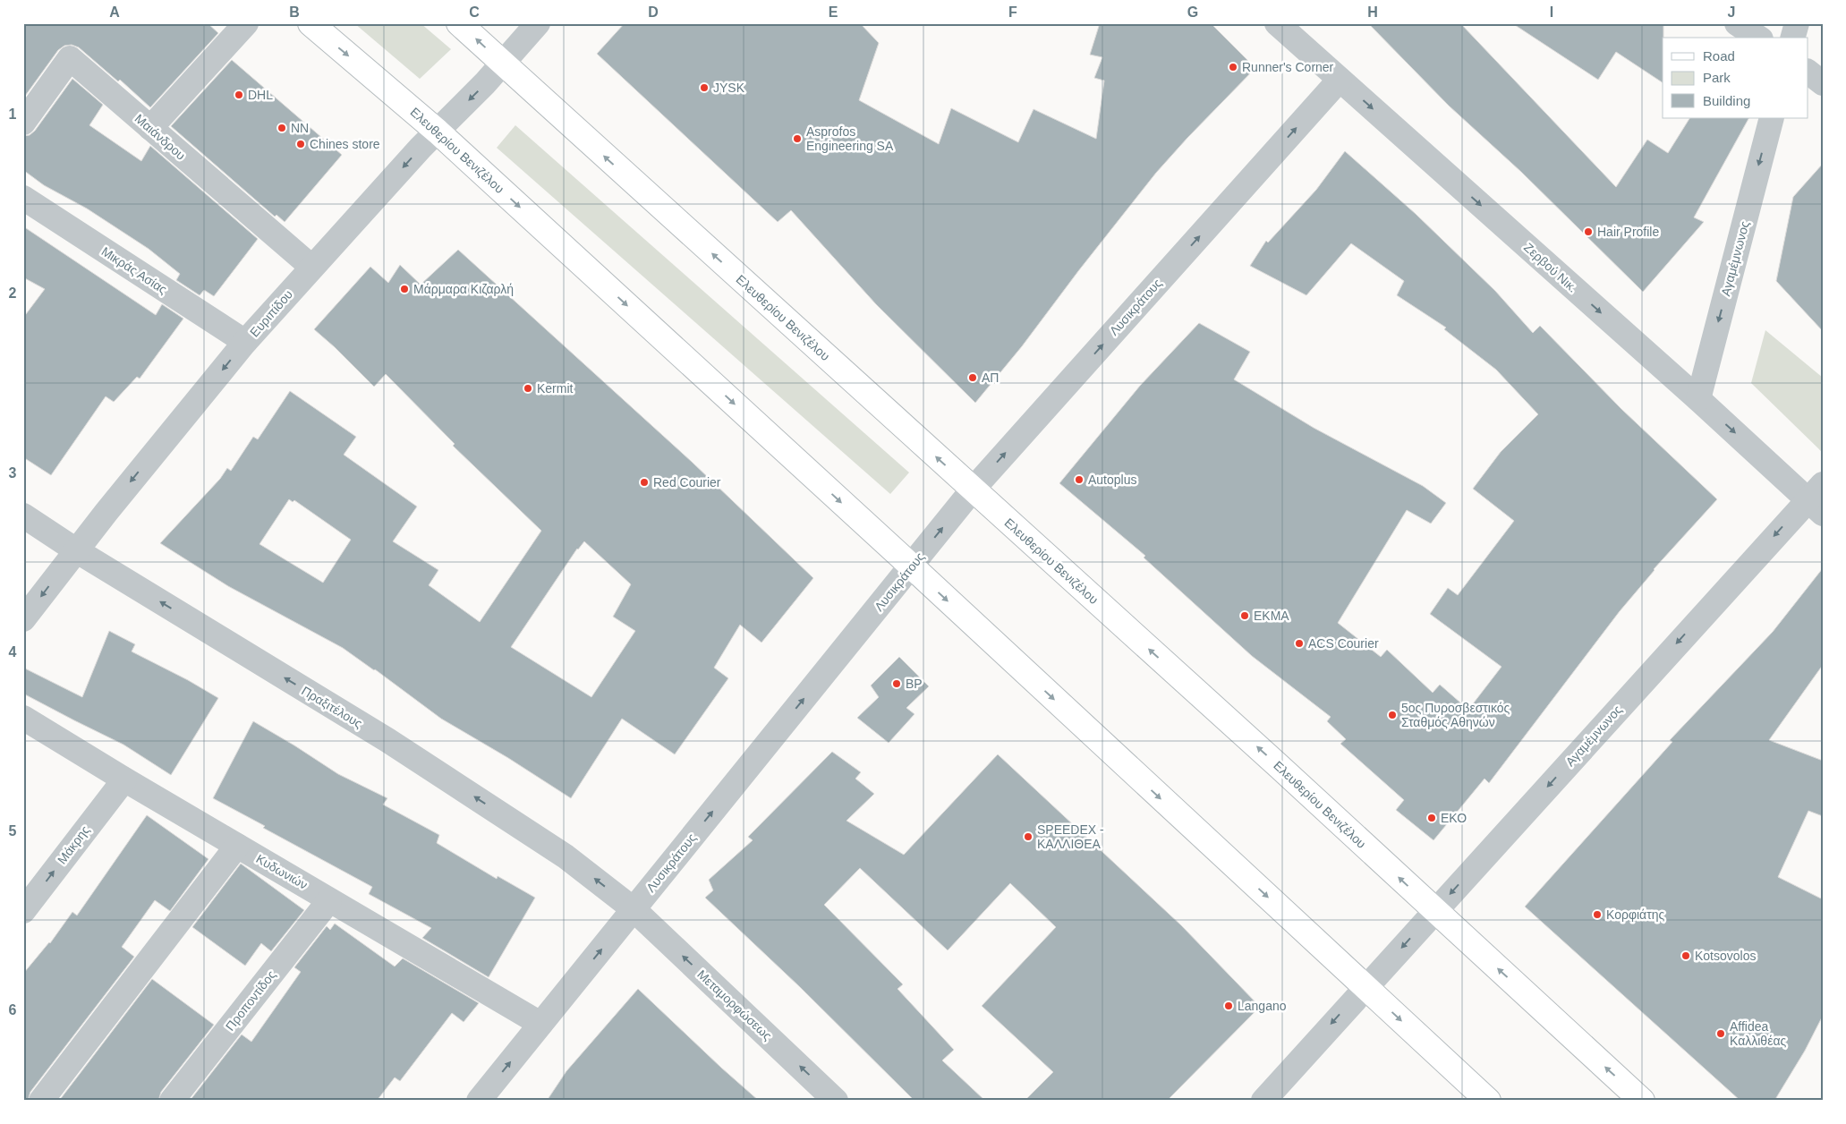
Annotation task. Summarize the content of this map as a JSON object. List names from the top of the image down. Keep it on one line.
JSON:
{"streets":{"main road":["Ελευθερίου Βενιζέλου"],"street":["Μαιάνδρου","Αγαμέμνωνος","Ζερβού Νικ.","Μικράς Ασίας","Λυσικράτους","Ευριπίδου","Πραξιτέλους","Μάκρης","Κυδωνιών","Προποντίδος","Μεταμορφώσεως"]},"crossings":[["Μαιάνδρου","Ευριπίδου"],["Ελευθερίου Βενιζέλου","Αγαμέμνωνος"],["Ελευθερίου Βενιζέλου","Λυσικράτους"],["Ελευθερίου Βενιζέλου","Ευριπίδου"],["Αγαμέμνωνος","Ζερβού Νικ."],["Ζερβού Νικ.","Λυσικράτους"],["Μικράς Ασίας","Ευριπίδου"],["Λυσικράτους","Πραξιτέλους"],["Λυσικράτους","Κυδωνιών"],["Λυσικράτους","Μεταμορφώσεως"],["Ευριπίδου","Πραξιτέλους"],["Πραξιτέλους","Μεταμορφώσεως"],["Μάκρης","Κυδωνιών"],["Κυδωνιών","Προποντίδος"]],"one_way":["Αγαμέμνωνος","Ζερβού Νικ.","Λυσικράτους","Ευριπίδου","Πραξιτέλους","Μεταμορφώσεως"],"places":["Runner's Corner","JYSK","DHL","NN","Asprofos Engineering SA","Chines store","Hair Profile","Μάρμαρα Κιζαρλή","ΑΠ","Kermit","Autoplus","Red Courier","ΕΚΜΑ","ACS Courier","BP","5ος Πυροσβεστικός Σταθμός Αθηνών","ΕΚΟ","SPEEDEX - ΚΑΛΛΙΘΕΑ","Κορφιάτης","Kotsovolos","Langano","Affidea Καλλιθέας"],"legend":["Road","Park","Building"],"grid":{"columns":["A","B","C","D","E","F","G","H","I","J"],"rows":["1","2","3","4","5","6"]}}
